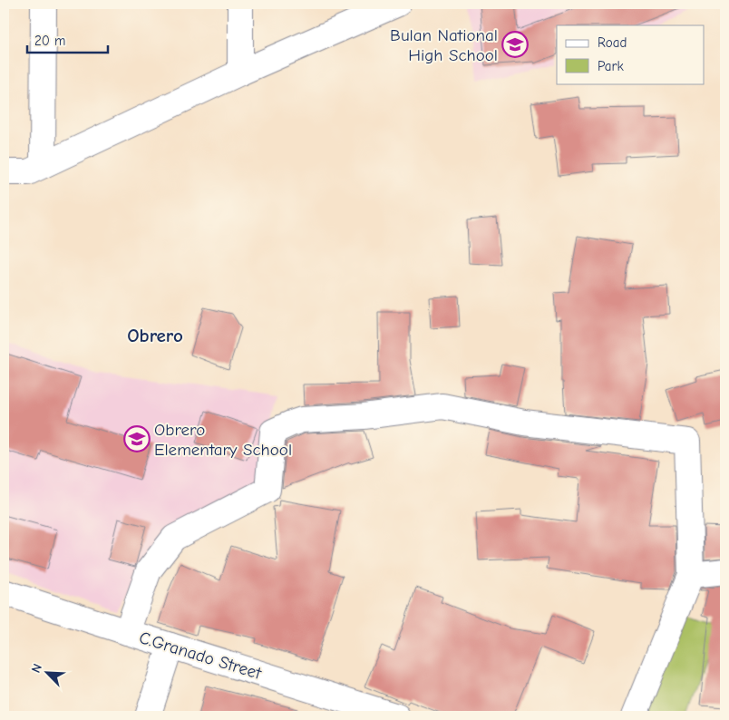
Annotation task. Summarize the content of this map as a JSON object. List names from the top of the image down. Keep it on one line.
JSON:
{"streets":{"street":["C.Granado Street"]},"districts":["Obrero"],"places":{"school or university":["Bulan National High School","Obrero Elementary School"]},"legend":["Road","Park"],"scale_bar":"20 m","north":"top left"}
